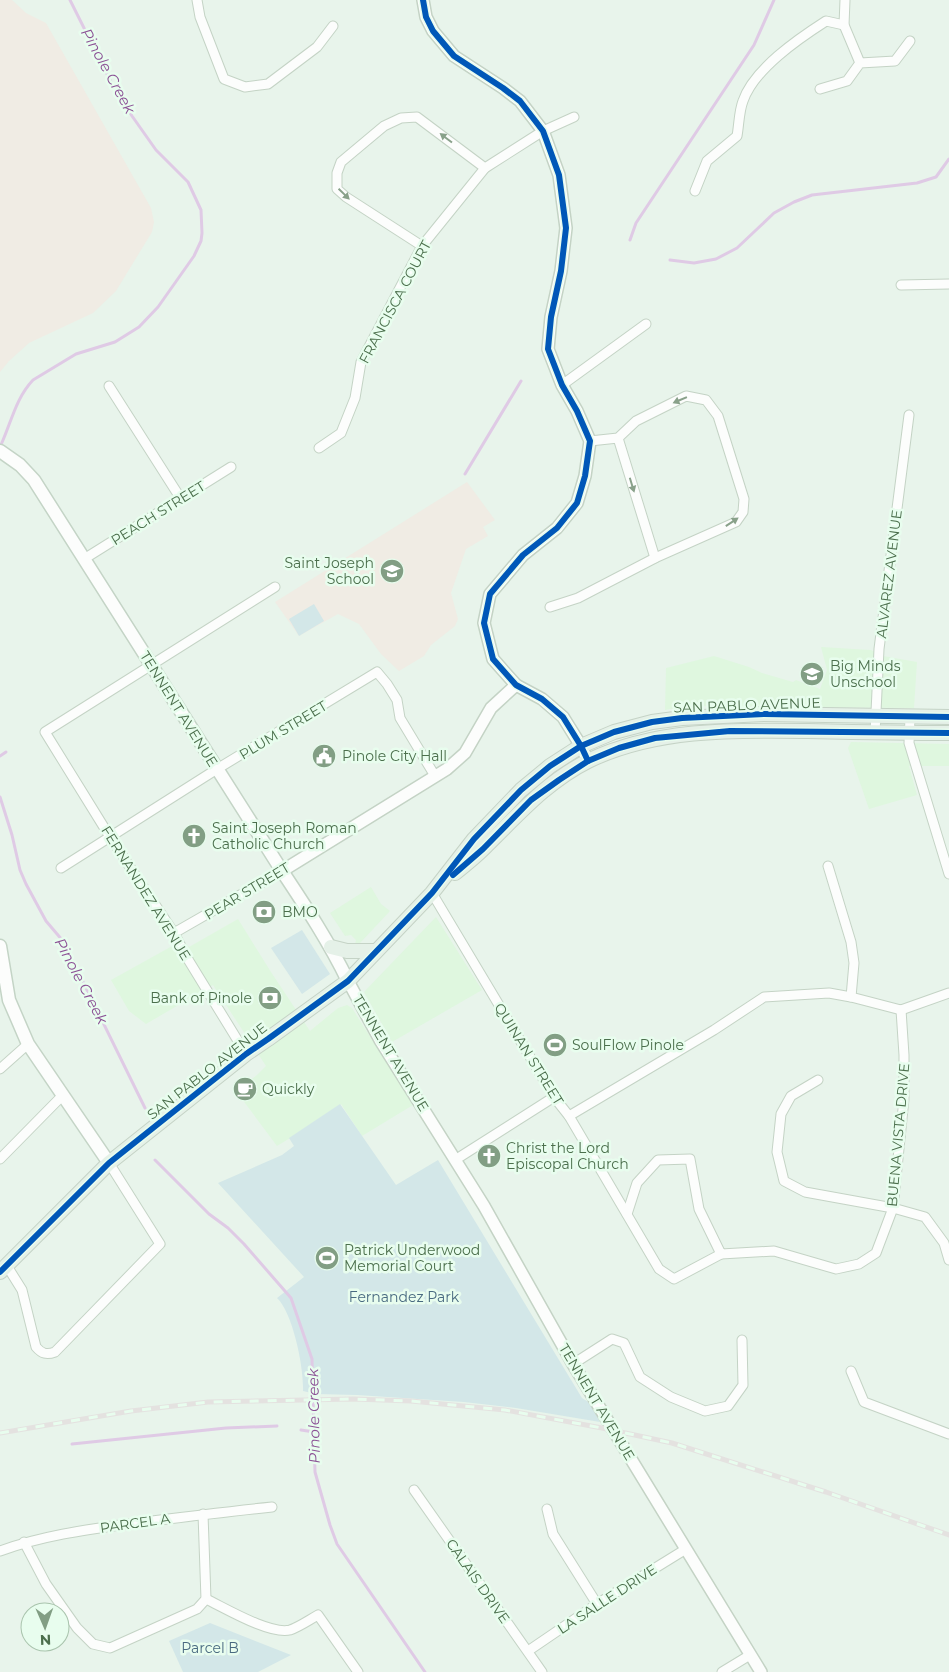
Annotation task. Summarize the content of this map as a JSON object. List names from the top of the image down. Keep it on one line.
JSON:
{"streets":{"main road":["SAN PABLO AVENUE","TENNENT AVENUE"],"street":["FRANCISCA COURT","PEACH STREET","ALVAREZ AVENUE","PLUM STREET","PEAR STREET","FERNANDEZ AVENUE","QUINAN STREET","BUENA VISTA DRIVE","PARCEL A","CALAIS DRIVE","LA SALLE DRIVE"]},"crossings":[["PEACH STREET","TENNENT AVENUE"],["ALVAREZ AVENUE","SAN PABLO AVENUE"],["SAN PABLO AVENUE","TENNENT AVENUE"],["SAN PABLO AVENUE","FERNANDEZ AVENUE"],["SAN PABLO AVENUE","QUINAN STREET"],["TENNENT AVENUE","PLUM STREET"],["TENNENT AVENUE","PEAR STREET"],["TENNENT AVENUE","FERNANDEZ AVENUE"],["TENNENT AVENUE","LA SALLE DRIVE"],["PLUM STREET","PEAR STREET"],["PLUM STREET","FERNANDEZ AVENUE"],["PEAR STREET","FERNANDEZ AVENUE"],["QUINAN STREET","BUENA VISTA DRIVE"],["CALAIS DRIVE","LA SALLE DRIVE"]],"water":["Pinole Creek"],"parks":["Fernandez Park","Parcel B"],"places":{"school or university":["Saint Joseph School","Big Minds Unschool"],"public building":["Pinole City Hall"],"church":["Saint Joseph Roman Catholic Church","Christ the Lord Episcopal Church"],"bank":["BMO","Bank of Pinole"],"sports":["SoulFlow Pinole","Patrick Underwood Memorial Court"],"cafe":["Quickly"]},"north":"bottom"}
